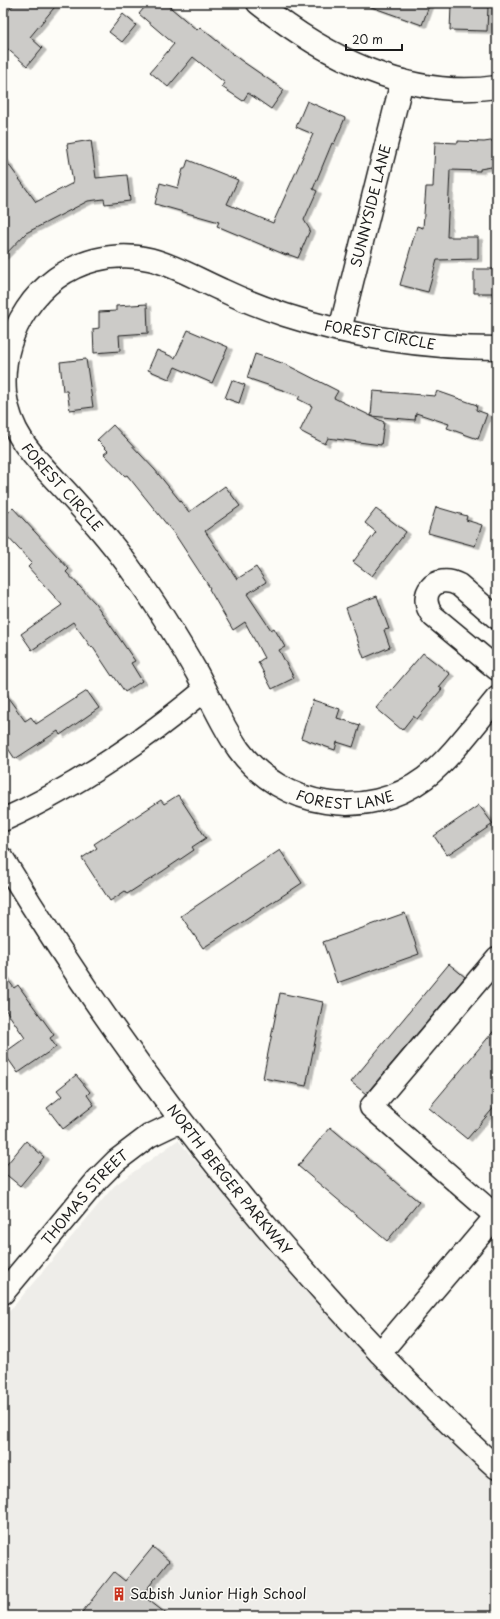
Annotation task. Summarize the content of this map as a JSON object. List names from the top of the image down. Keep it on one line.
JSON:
{"streets":{"street":["SUNNYSIDE LANE","FOREST CIRCLE","FOREST LANE","NORTH BERGER PARKWAY","THOMAS STREET"]},"crossings":[["SUNNYSIDE LANE","FOREST CIRCLE"],["FOREST CIRCLE","FOREST LANE"],["NORTH BERGER PARKWAY","THOMAS STREET"]],"places":{"building":["Sabish Junior High School"]},"scale_bar":"20 m"}
